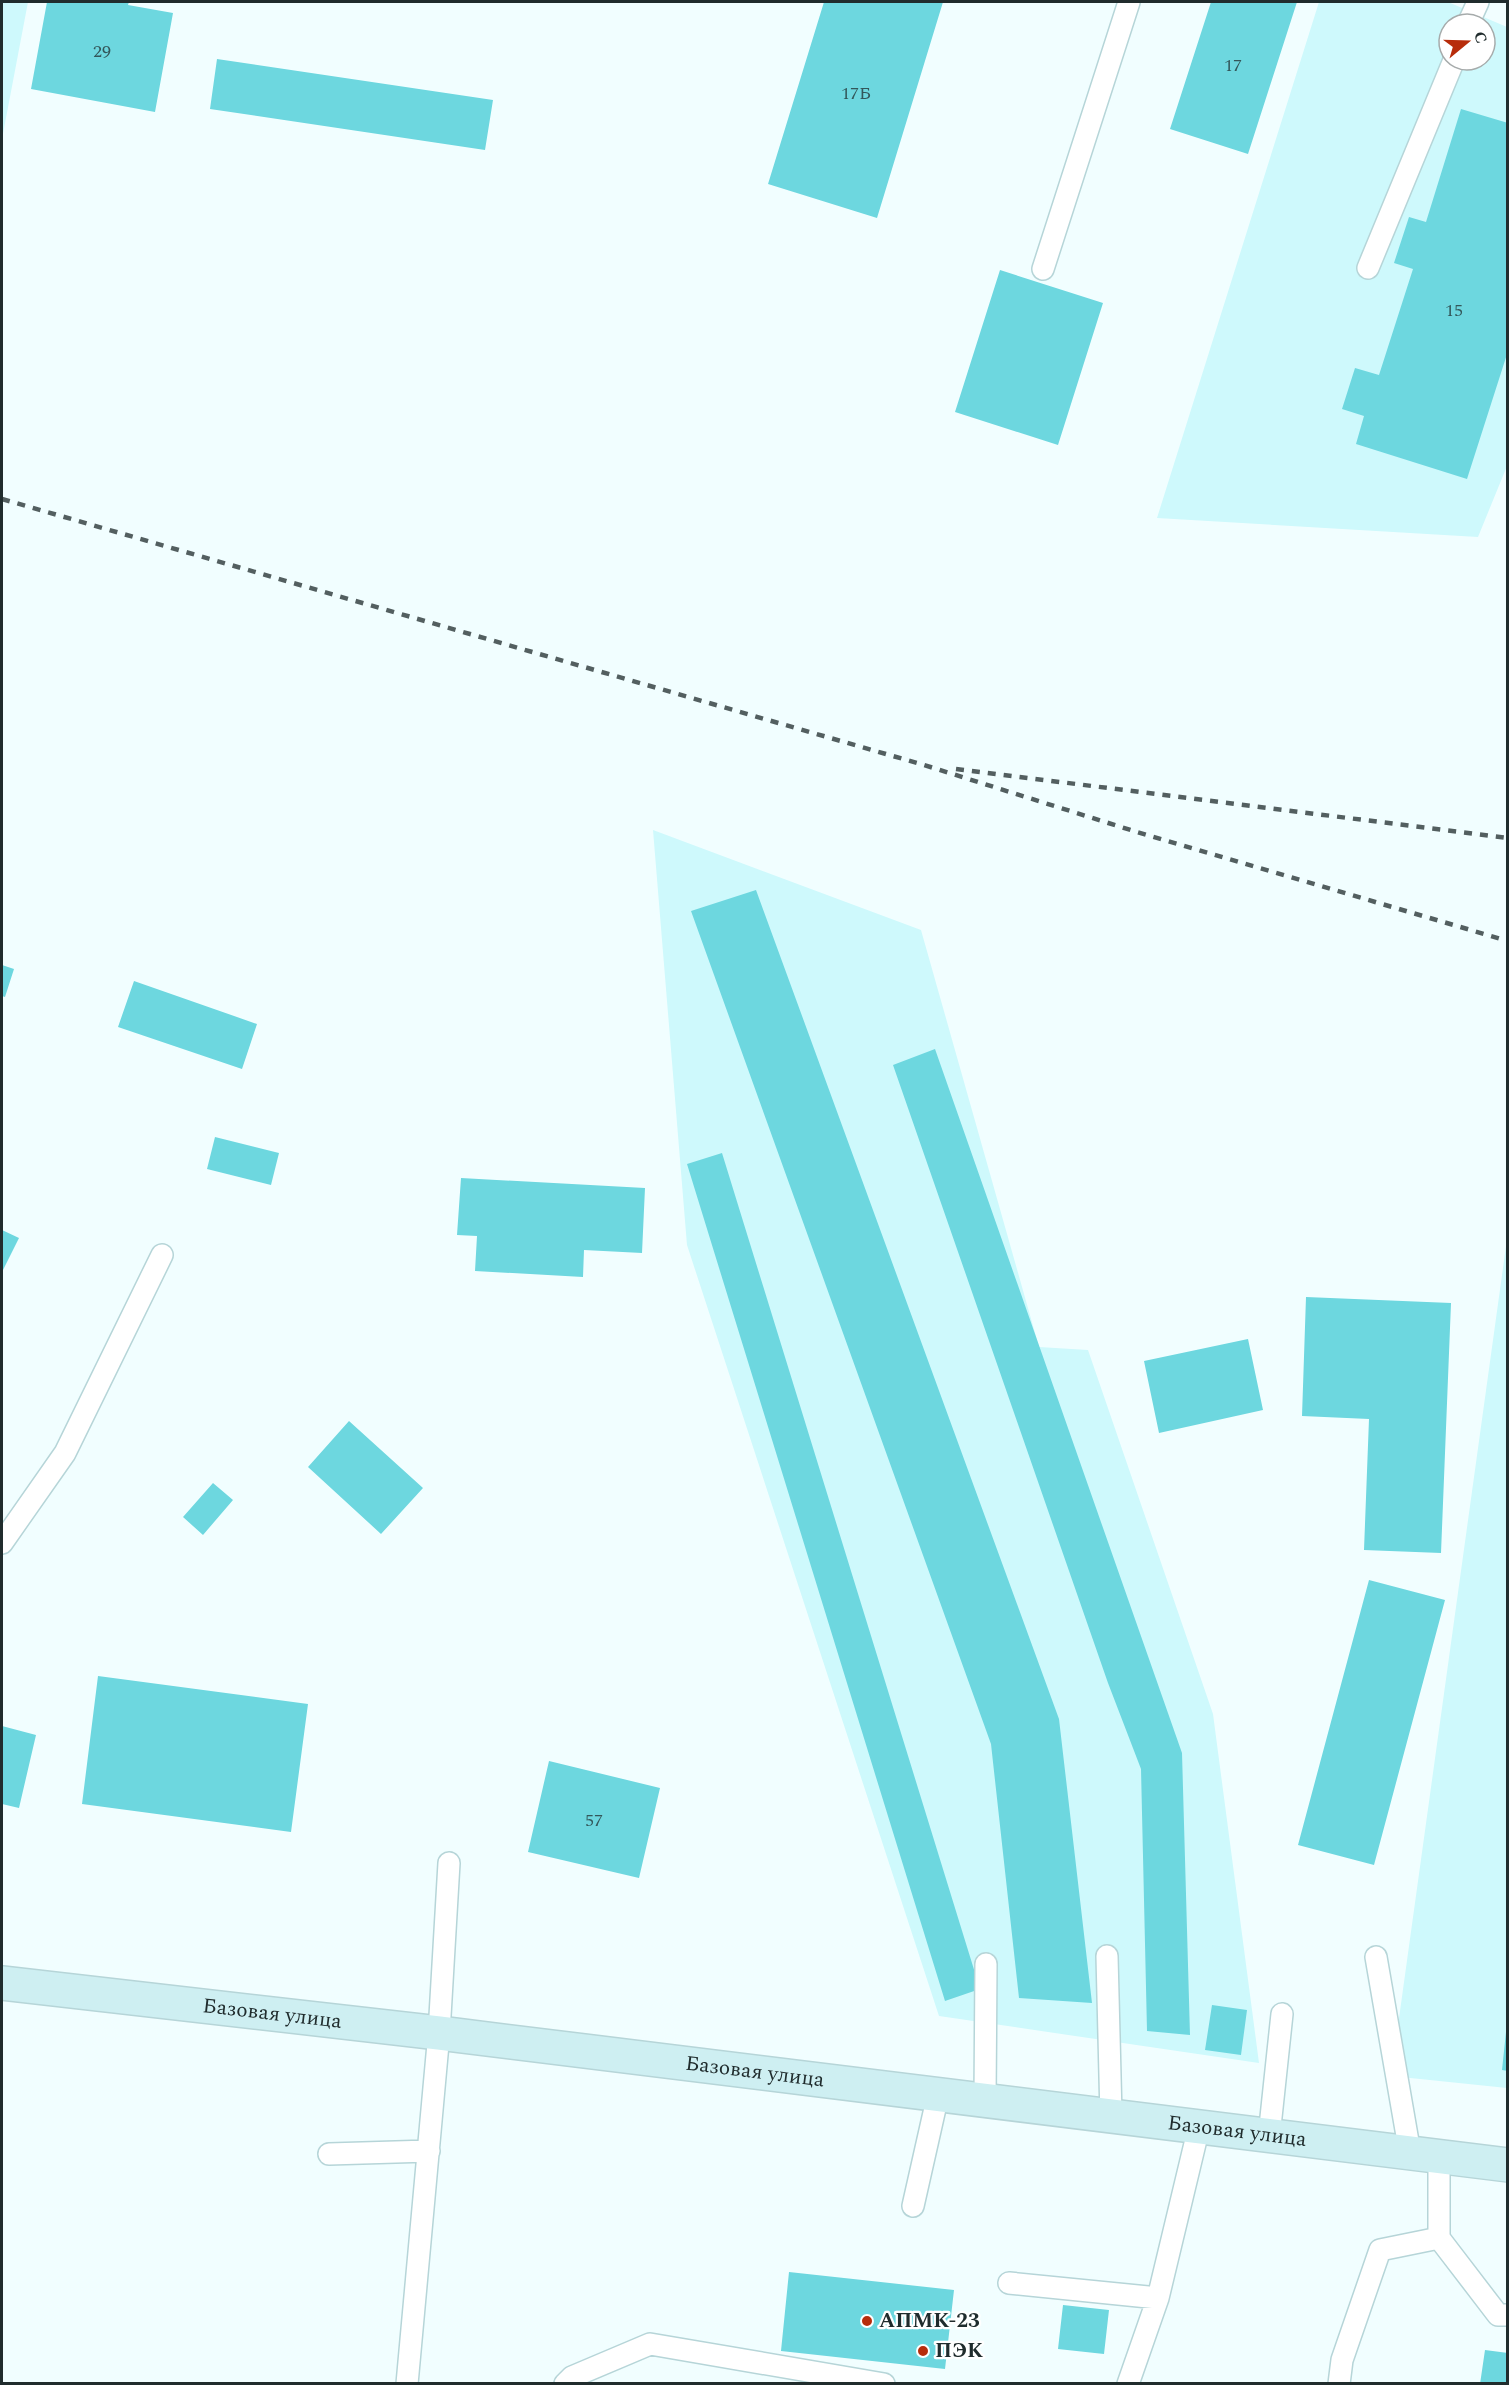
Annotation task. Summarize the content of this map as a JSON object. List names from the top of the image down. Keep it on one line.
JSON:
{"streets":{"main road":["Базовая улица"]},"places":["АПМК-23","ПЭК"],"house_numbers":["29","17","17Б","15","57"],"north":"right"}
